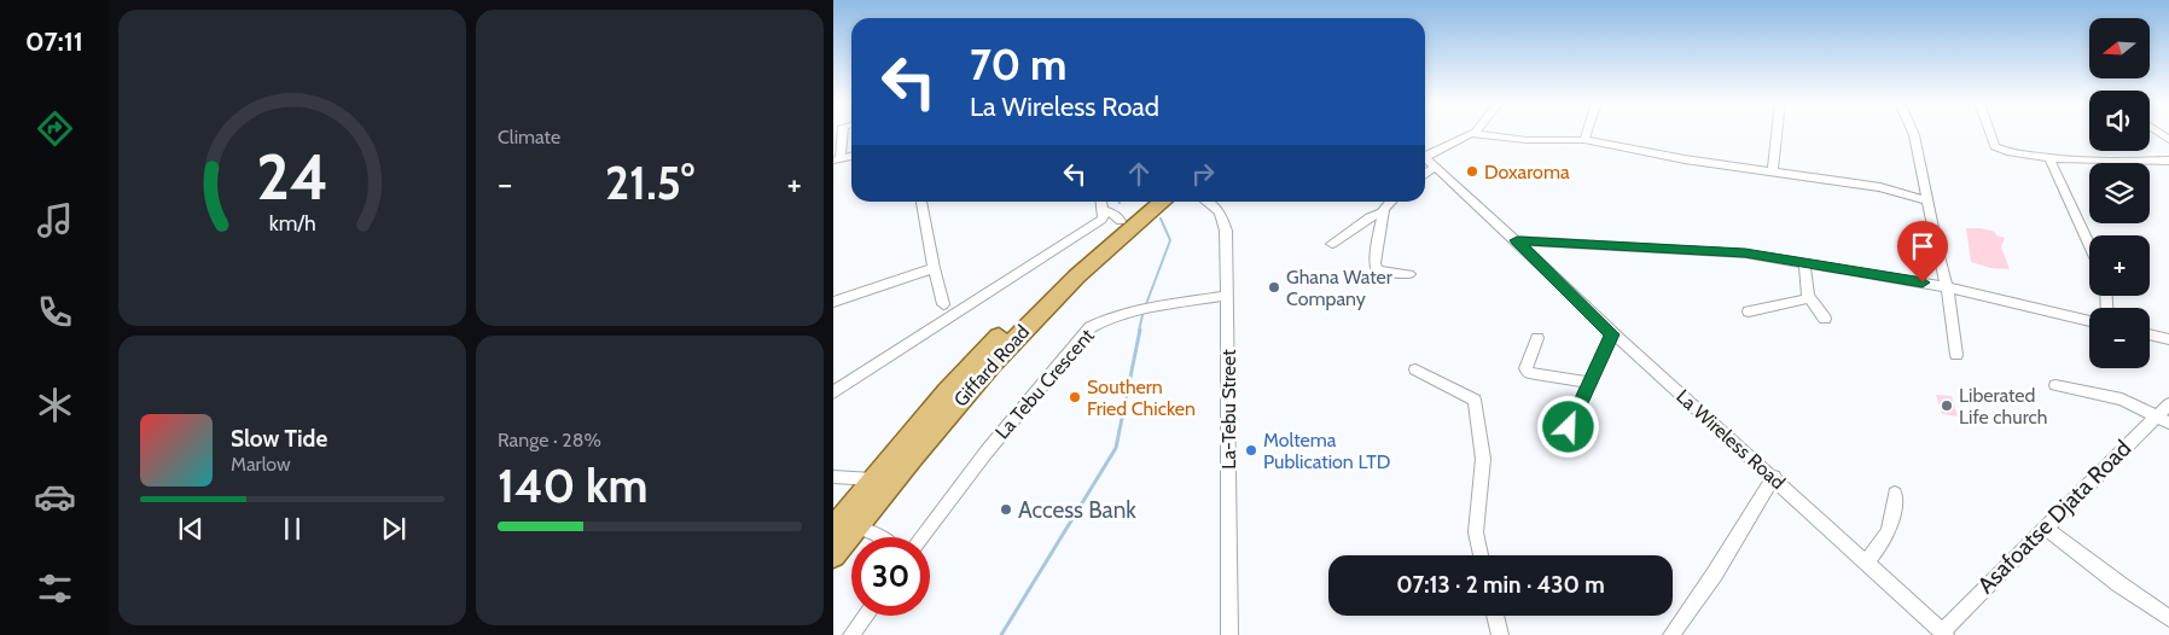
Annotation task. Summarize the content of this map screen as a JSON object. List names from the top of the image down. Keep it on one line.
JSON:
{"streets":{"main road":["Giffard Road"],"street":["La Tebu Crescent","La-Tebu Street","La Wireless Road","Asafoatse Djata Road"]},"crossings":[["La Tebu Crescent","La-Tebu Street"],["La Wireless Road","Asafoatse Djata Road"]],"places":["Doxaroma","Ghana Water Company","Southern Fried Chicken","Liberated Life church","Moltema Publication LTD","Access Bank"],"north":"left","page":{"tabs":"07:11","tile":["Climate",["Range · 28%","140 km"]],"map_buttons":["+","−"],"turn":["70 m","La Wireless Road"],"heat":["−","21.5°","+"],"song":["Slow Tide","Marlow"],"limit":"30","trip":"07:13 · 2 min · 430 m","gauge":["24","km/h"]}}
